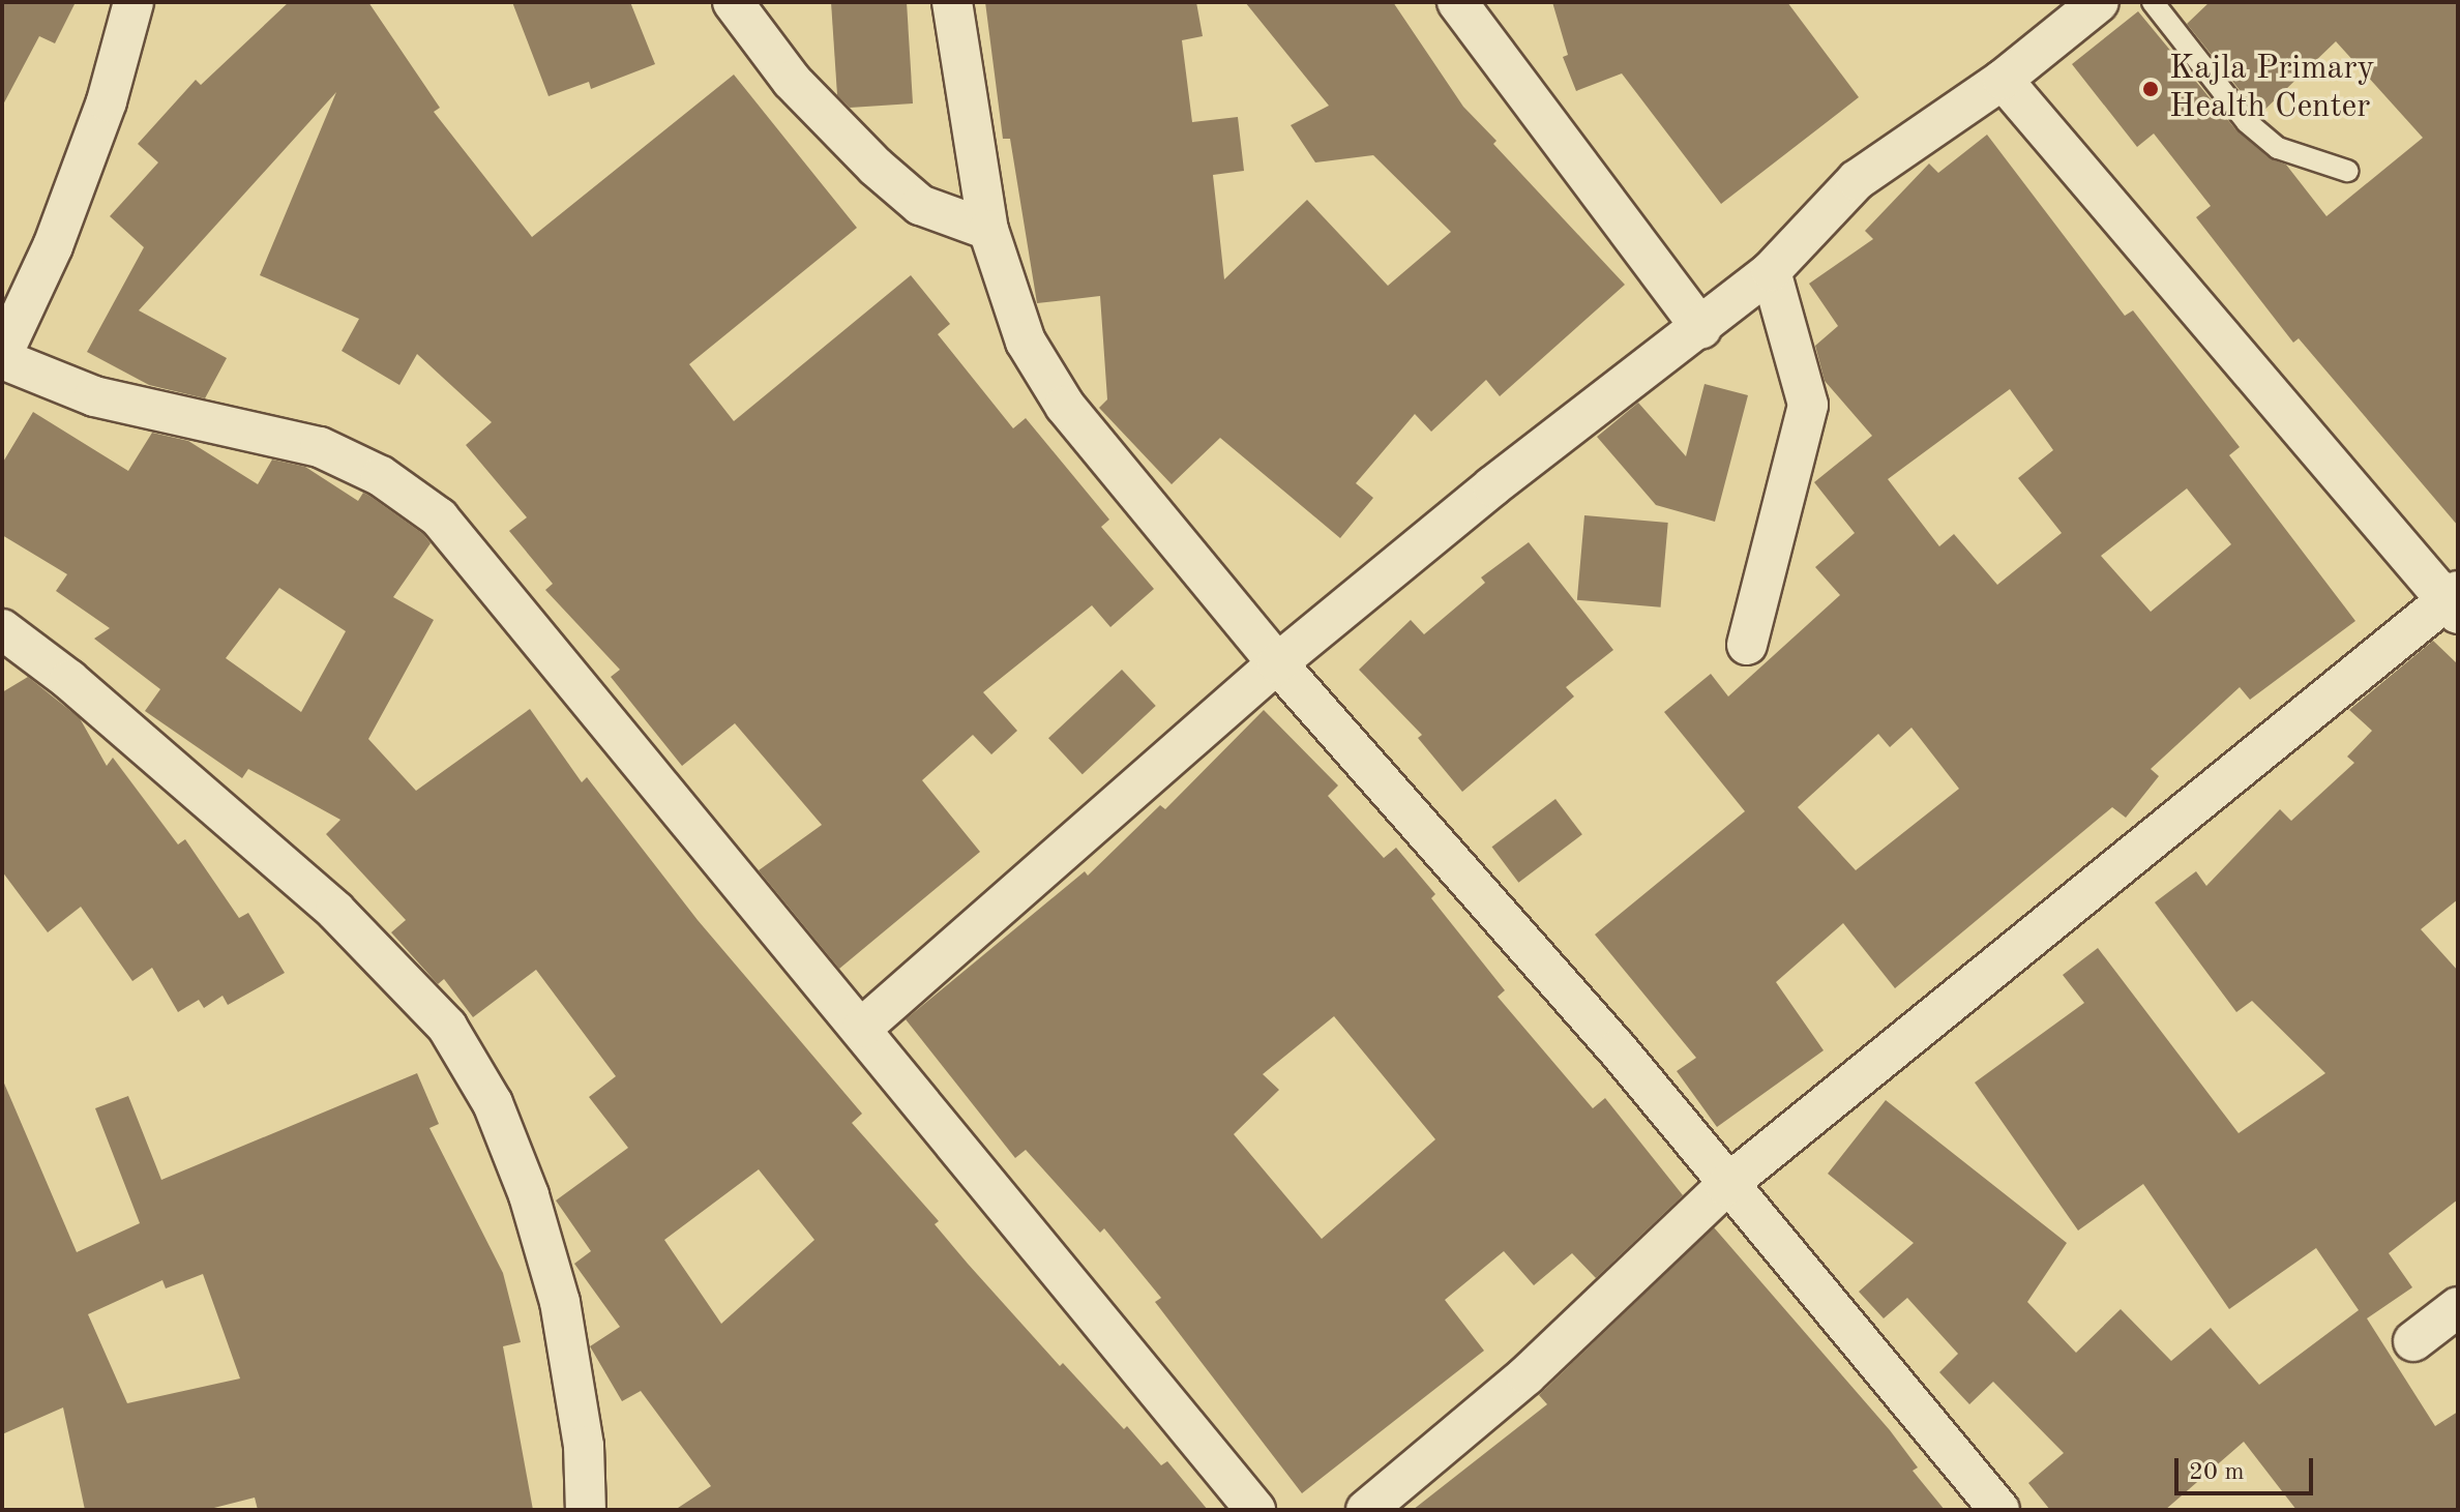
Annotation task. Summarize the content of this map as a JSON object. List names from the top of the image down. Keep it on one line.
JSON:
{"places":["Kajla Primary Health Center"],"scale_bar":"20 m"}
